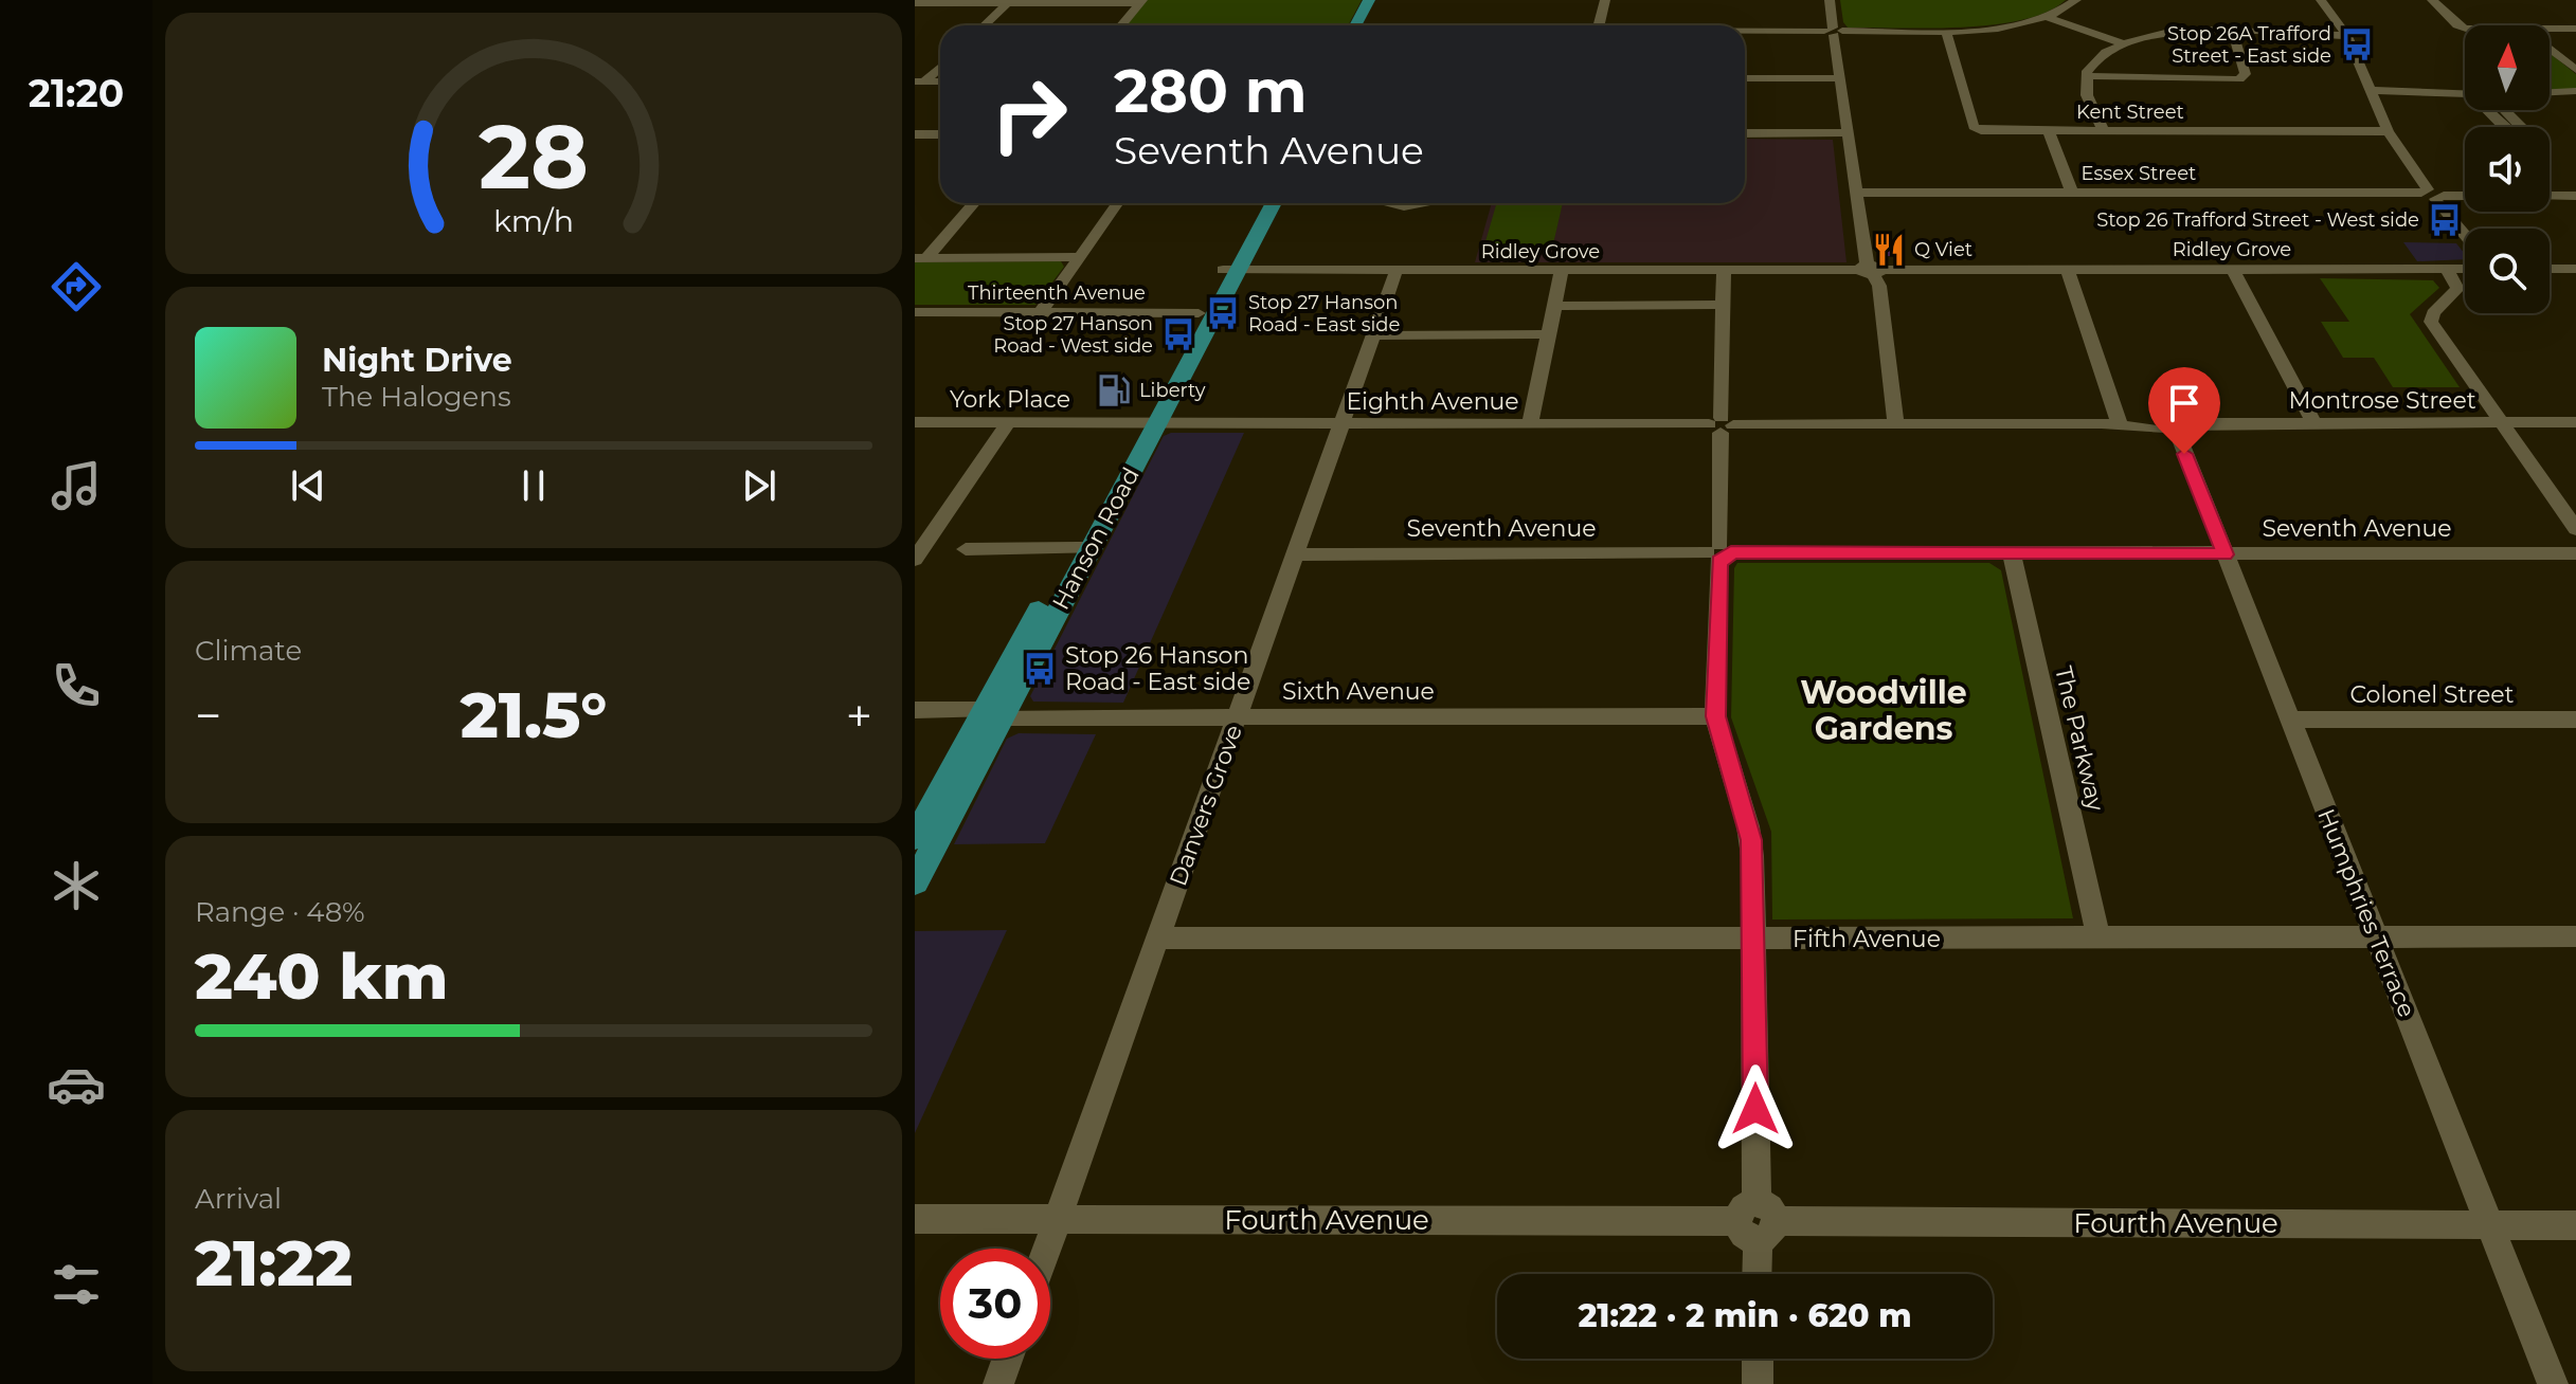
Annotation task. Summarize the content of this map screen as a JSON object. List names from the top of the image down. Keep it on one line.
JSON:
{"streets":{"main road":["Hanson Road"],"street":["Kent Street","Essex Street","Ridley Grove","Thirteenth Avenue","York Place","Montrose Street","Eighth Avenue","Seventh Avenue","Sixth Avenue","Colonel Street","The Parkway","Danvers Grove","Humphries Terrace","Fifth Avenue","Fourth Avenue"]},"crossings":[["Ridley Grove","Hanson Road"],["Ridley Grove","Danvers Grove"],["Thirteenth Avenue","Hanson Road"],["York Place","Eighth Avenue"],["York Place","Hanson Road"],["Montrose Street","Eighth Avenue"],["Montrose Street","Humphries Terrace"],["Eighth Avenue","Hanson Road"],["Eighth Avenue","Danvers Grove"],["Eighth Avenue","Humphries Terrace"],["Seventh Avenue","The Parkway"],["Seventh Avenue","Danvers Grove"],["Seventh Avenue","Humphries Terrace"],["Hanson Road","Sixth Avenue"],["Sixth Avenue","Danvers Grove"],["Colonel Street","Humphries Terrace"],["The Parkway","Fifth Avenue"],["Danvers Grove","Fifth Avenue"],["Danvers Grove","Fourth Avenue"],["Humphries Terrace","Fifth Avenue"],["Humphries Terrace","Fourth Avenue"]],"districts":["Woodville Gardens"],"places":{"bus stop":["Stop 26A Trafford Street - East side","Stop 26 Trafford Street - West side","Stop 27 Hanson Road - East side","Stop 27 Hanson Road - West side","Stop 26 Hanson Road - East side"],"restaurant":["Q Viet"],"fuel station":["Liberty"]},"north":"top","page":{"tabs":"21:20","turn":["280 m","Seventh Avenue"],"song":["Night Drive","The Halogens"],"tile":["Climate",["Range · 48%","240 km"],["Arrival","21:22"]],"heat":["−","21.5°","+"],"limit":"30","trip":"21:22 · 2 min · 620 m","gauge":["28","km/h"]}}
